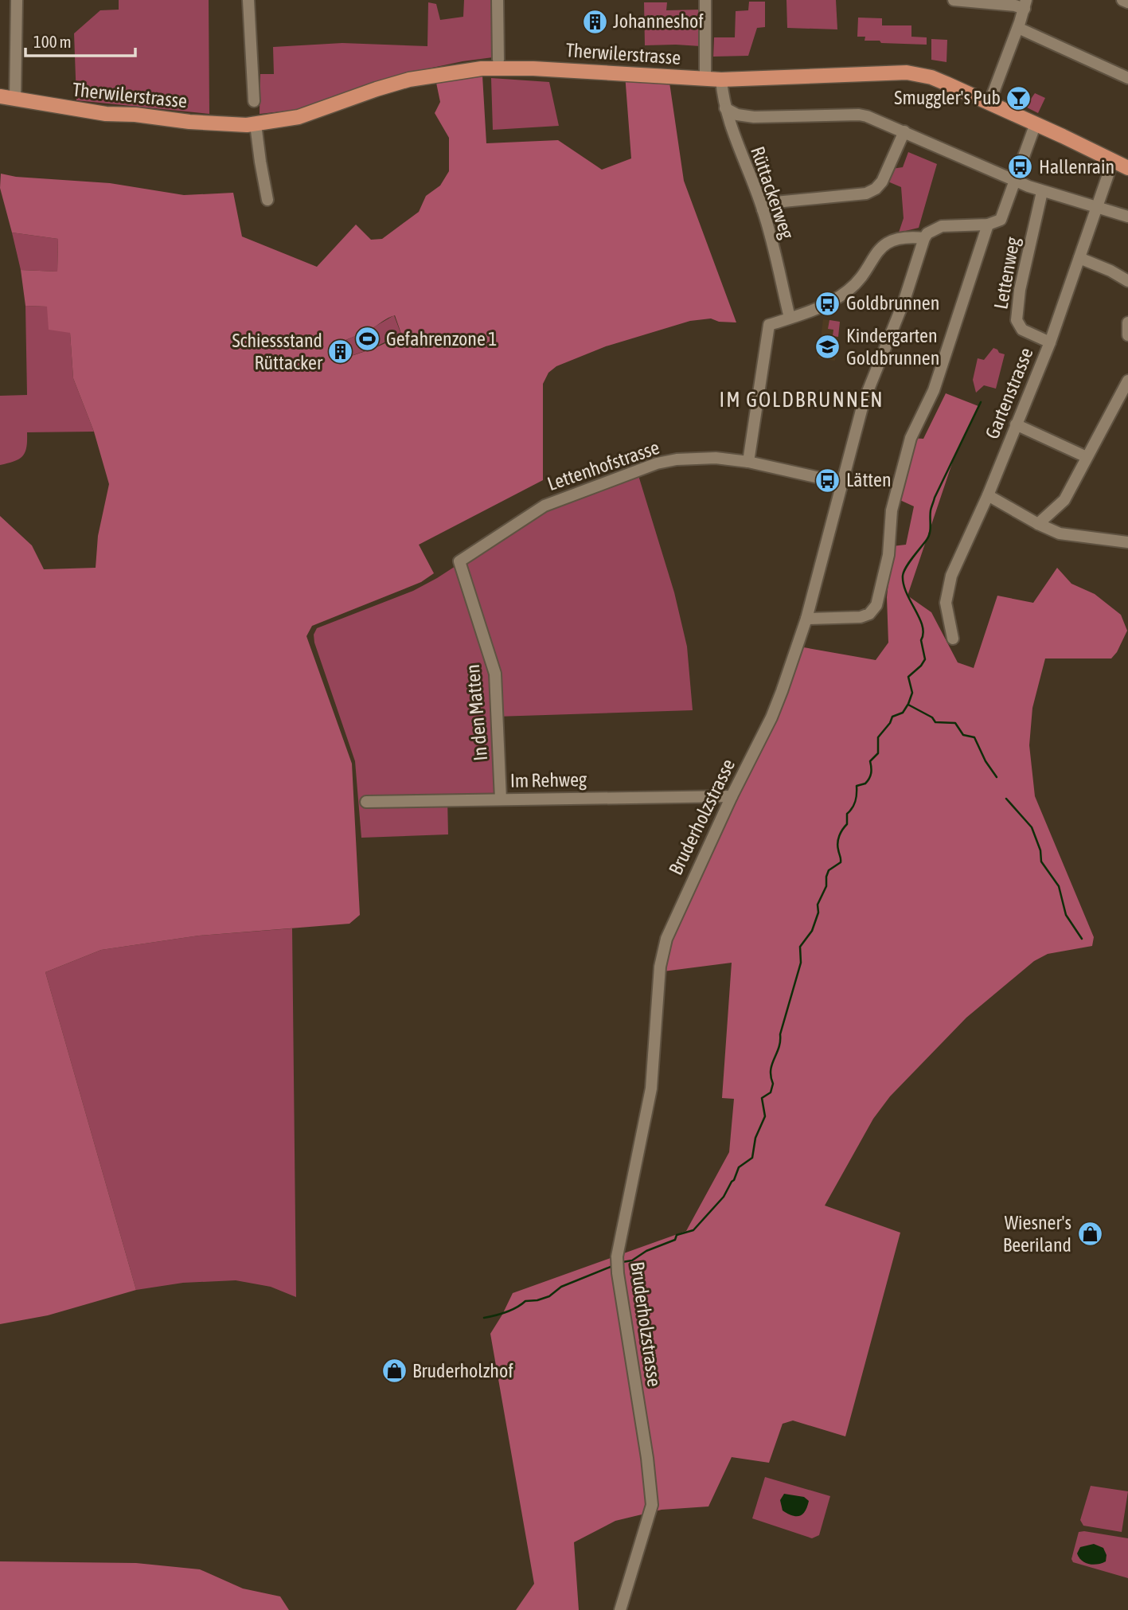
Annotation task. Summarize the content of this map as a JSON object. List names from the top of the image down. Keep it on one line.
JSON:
{"streets":{"main road":["Therwilerstrasse"],"street":["Rüttackerweg","Lettenweg","Gartenstrasse","Lettenhofstrasse","In den Matten","Im Rehweg","Bruderholzstrasse"]},"crossings":[["Therwilerstrasse","Rüttackerweg"],["Therwilerstrasse","Gartenstrasse"],["Lettenweg","Gartenstrasse"],["Lettenhofstrasse","In den Matten"],["Lettenhofstrasse","Bruderholzstrasse"],["In den Matten","Im Rehweg"],["Im Rehweg","Bruderholzstrasse"]],"districts":["IM GOLDBRUNNEN"],"places":{"building":["Johanneshof","Schiessstand Rüttacker"],"bar":["Smuggler's Pub"],"bus stop":["Hallenrain","Goldbrunnen","Lätten"],"sports":["Gefahrenzone 1"],"school or university":["Kindergarten Goldbrunnen"],"shop":["Wiesner's Beeriland","Bruderholzhof"]},"scale_bar":"100 m"}
